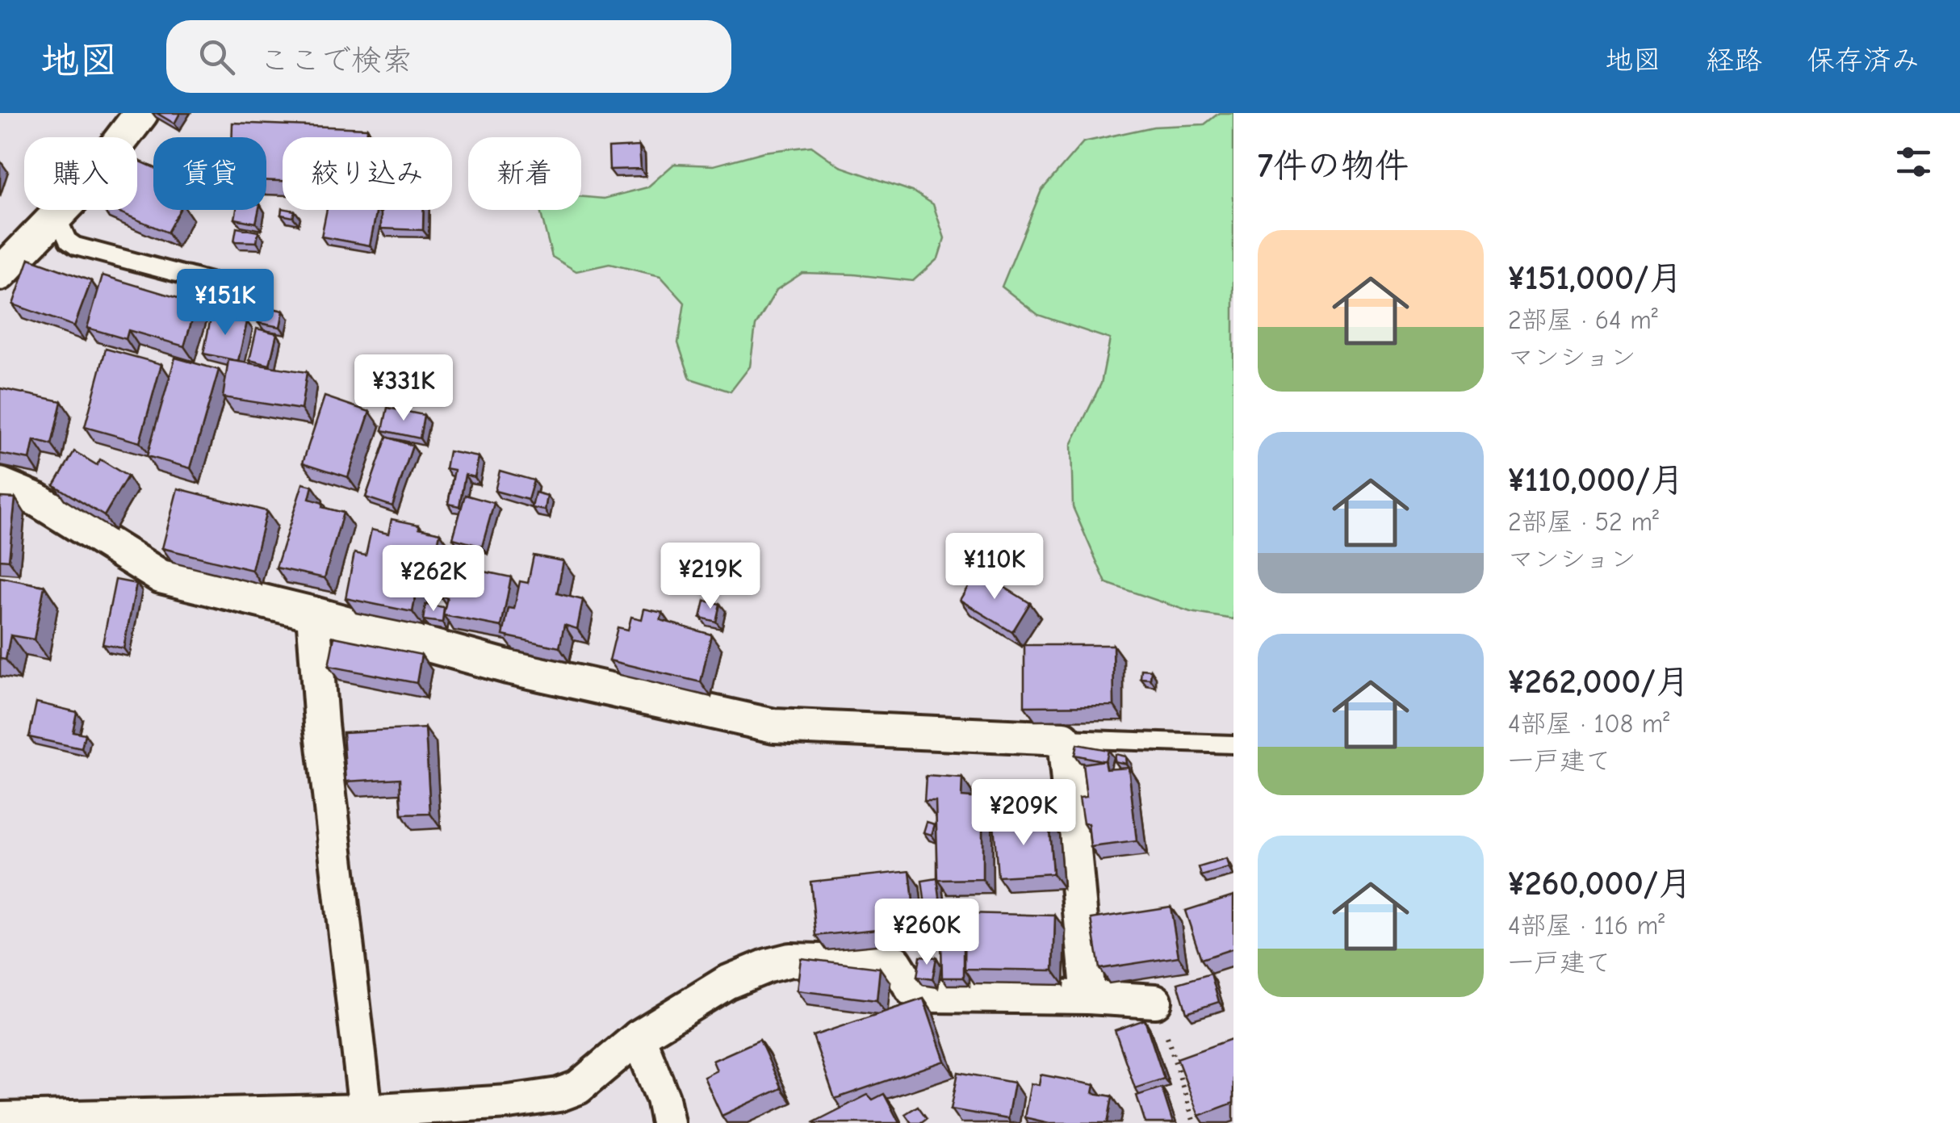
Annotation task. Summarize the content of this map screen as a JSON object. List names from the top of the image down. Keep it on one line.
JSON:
{"page":{"header":"地図","search":"ここで検索","nav":["地図","経路","保存済み"],"heading":"7件の物件","chip":["購入","賃貸","絞り込み","新着"],"list":[{"name":"¥151,000/月","note":"2部屋 · 64 m² · マンション"},{"name":"¥110,000/月","note":"2部屋 · 52 m² · マンション"},{"name":"¥262,000/月","note":"4部屋 · 108 m² · 一戸建て"},{"name":"¥260,000/月","note":"4部屋 · 116 m² · 一戸建て"}],"price":["¥151K","¥331K","¥110K","¥219K","¥262K","¥209K","¥260K"]}}
